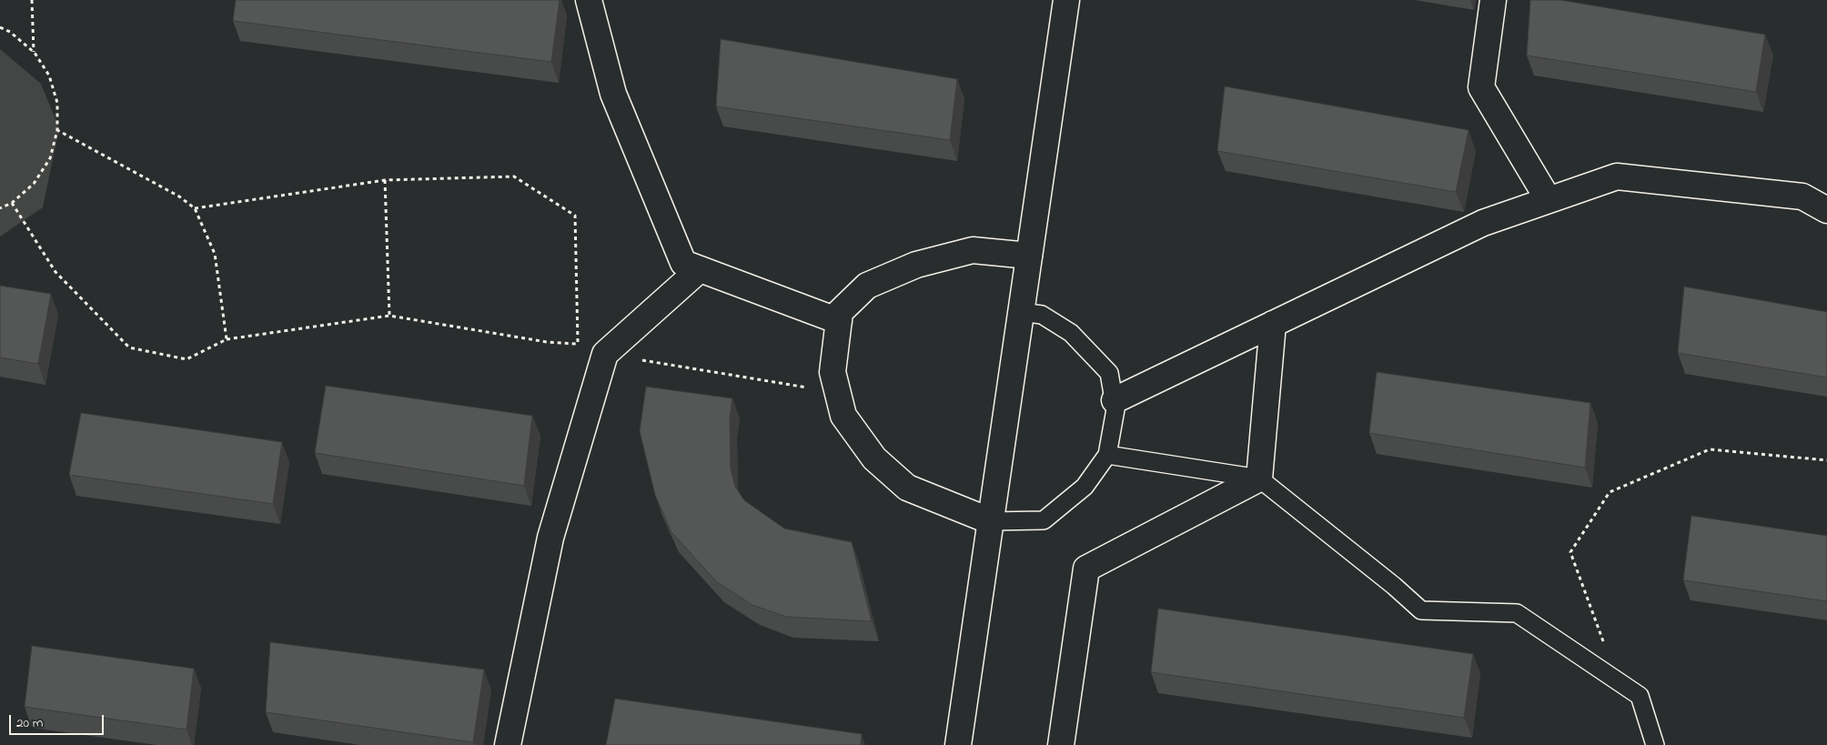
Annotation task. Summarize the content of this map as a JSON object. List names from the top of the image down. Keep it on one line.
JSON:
{"scale_bar":"20 m"}
